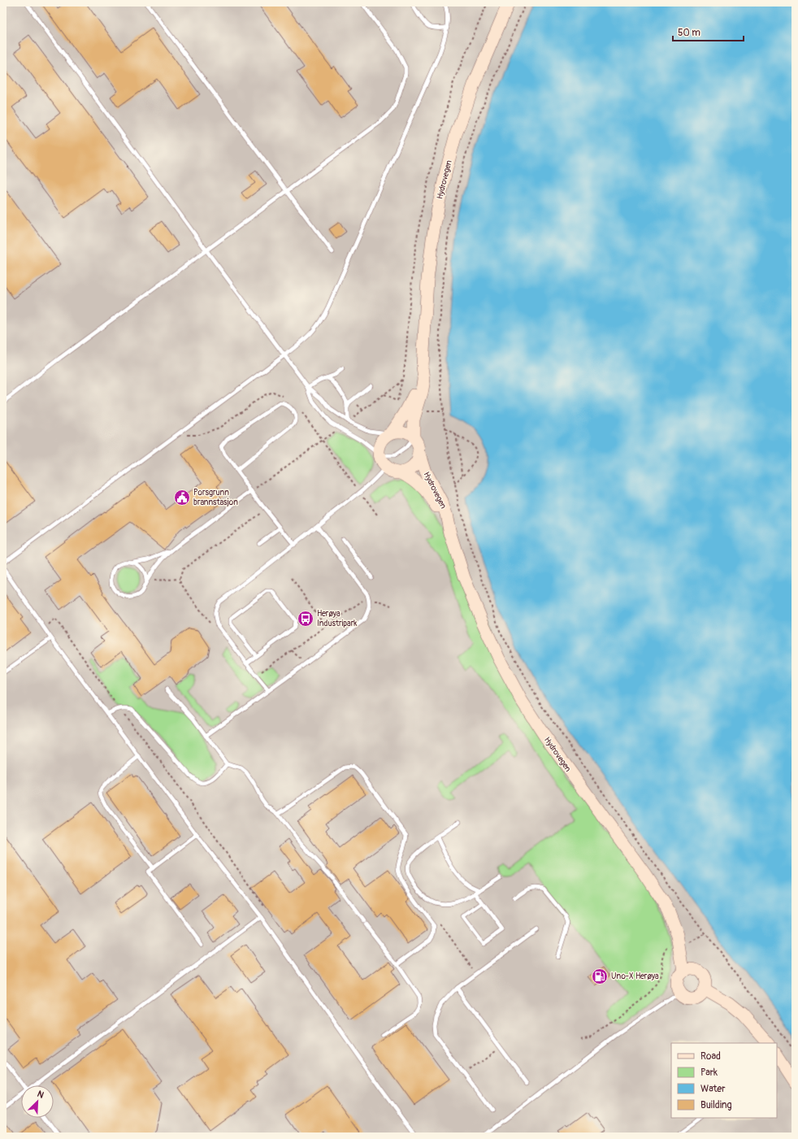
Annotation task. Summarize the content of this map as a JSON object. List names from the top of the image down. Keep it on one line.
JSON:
{"streets":{"street":["Hydrovegen"]},"places":{"public building":["Porsgrunn brannstasjon"],"bus stop":["Herøya Industripark"],"fuel station":["Uno-X Herøya"]},"legend":["Road","Park","Water","Building"],"scale_bar":"50 m","north":"top right"}
